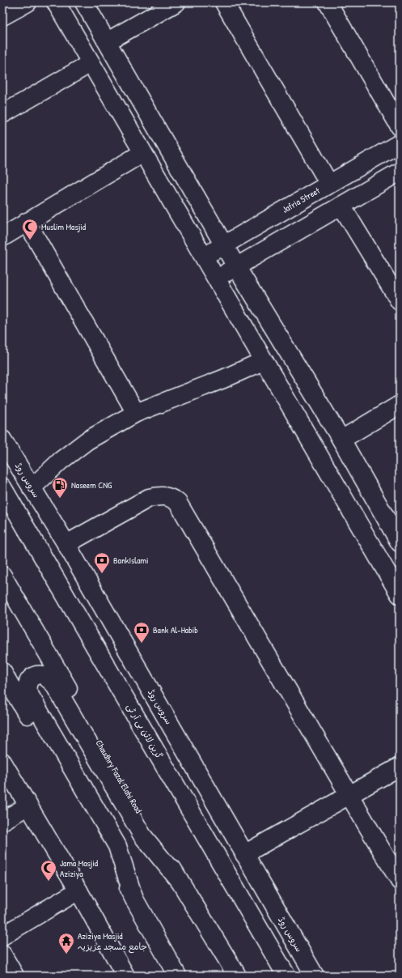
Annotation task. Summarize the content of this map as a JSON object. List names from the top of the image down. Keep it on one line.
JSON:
{"streets":{"street":["Jafria Street","سروس روڈ","گرین لائن بی آر ٹی","Chaudhry Fazal Elahi Road"]},"places":{"mosque":["Muslim Masjid","Jama Masjid Aziziya"],"fuel station":["Naseem CNG"],"bank":["BankIslami","Bank Al-Habib"],"temple":["Aziziya Masjid جامع مسجد عزیزیہ"]}}
